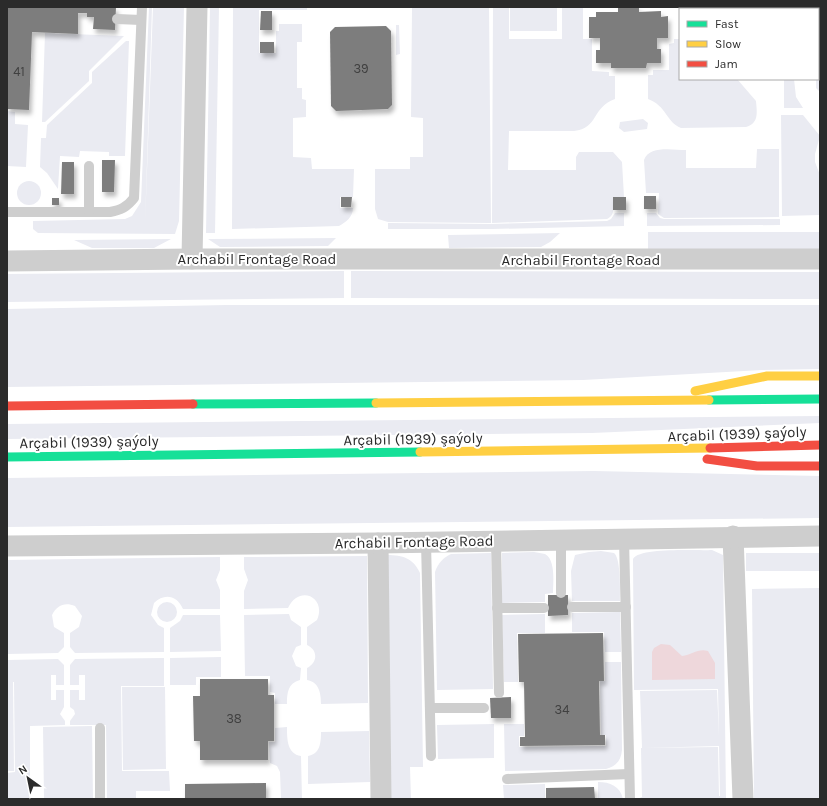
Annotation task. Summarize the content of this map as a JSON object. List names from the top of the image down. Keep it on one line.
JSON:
{"streets":{"main road":["Arçabil (1939) şaýoly"],"street":["Archabil Frontage Road"]},"house_numbers":["39","41","34","38"],"legend":["Fast","Slow","Jam"],"north":"top left"}
